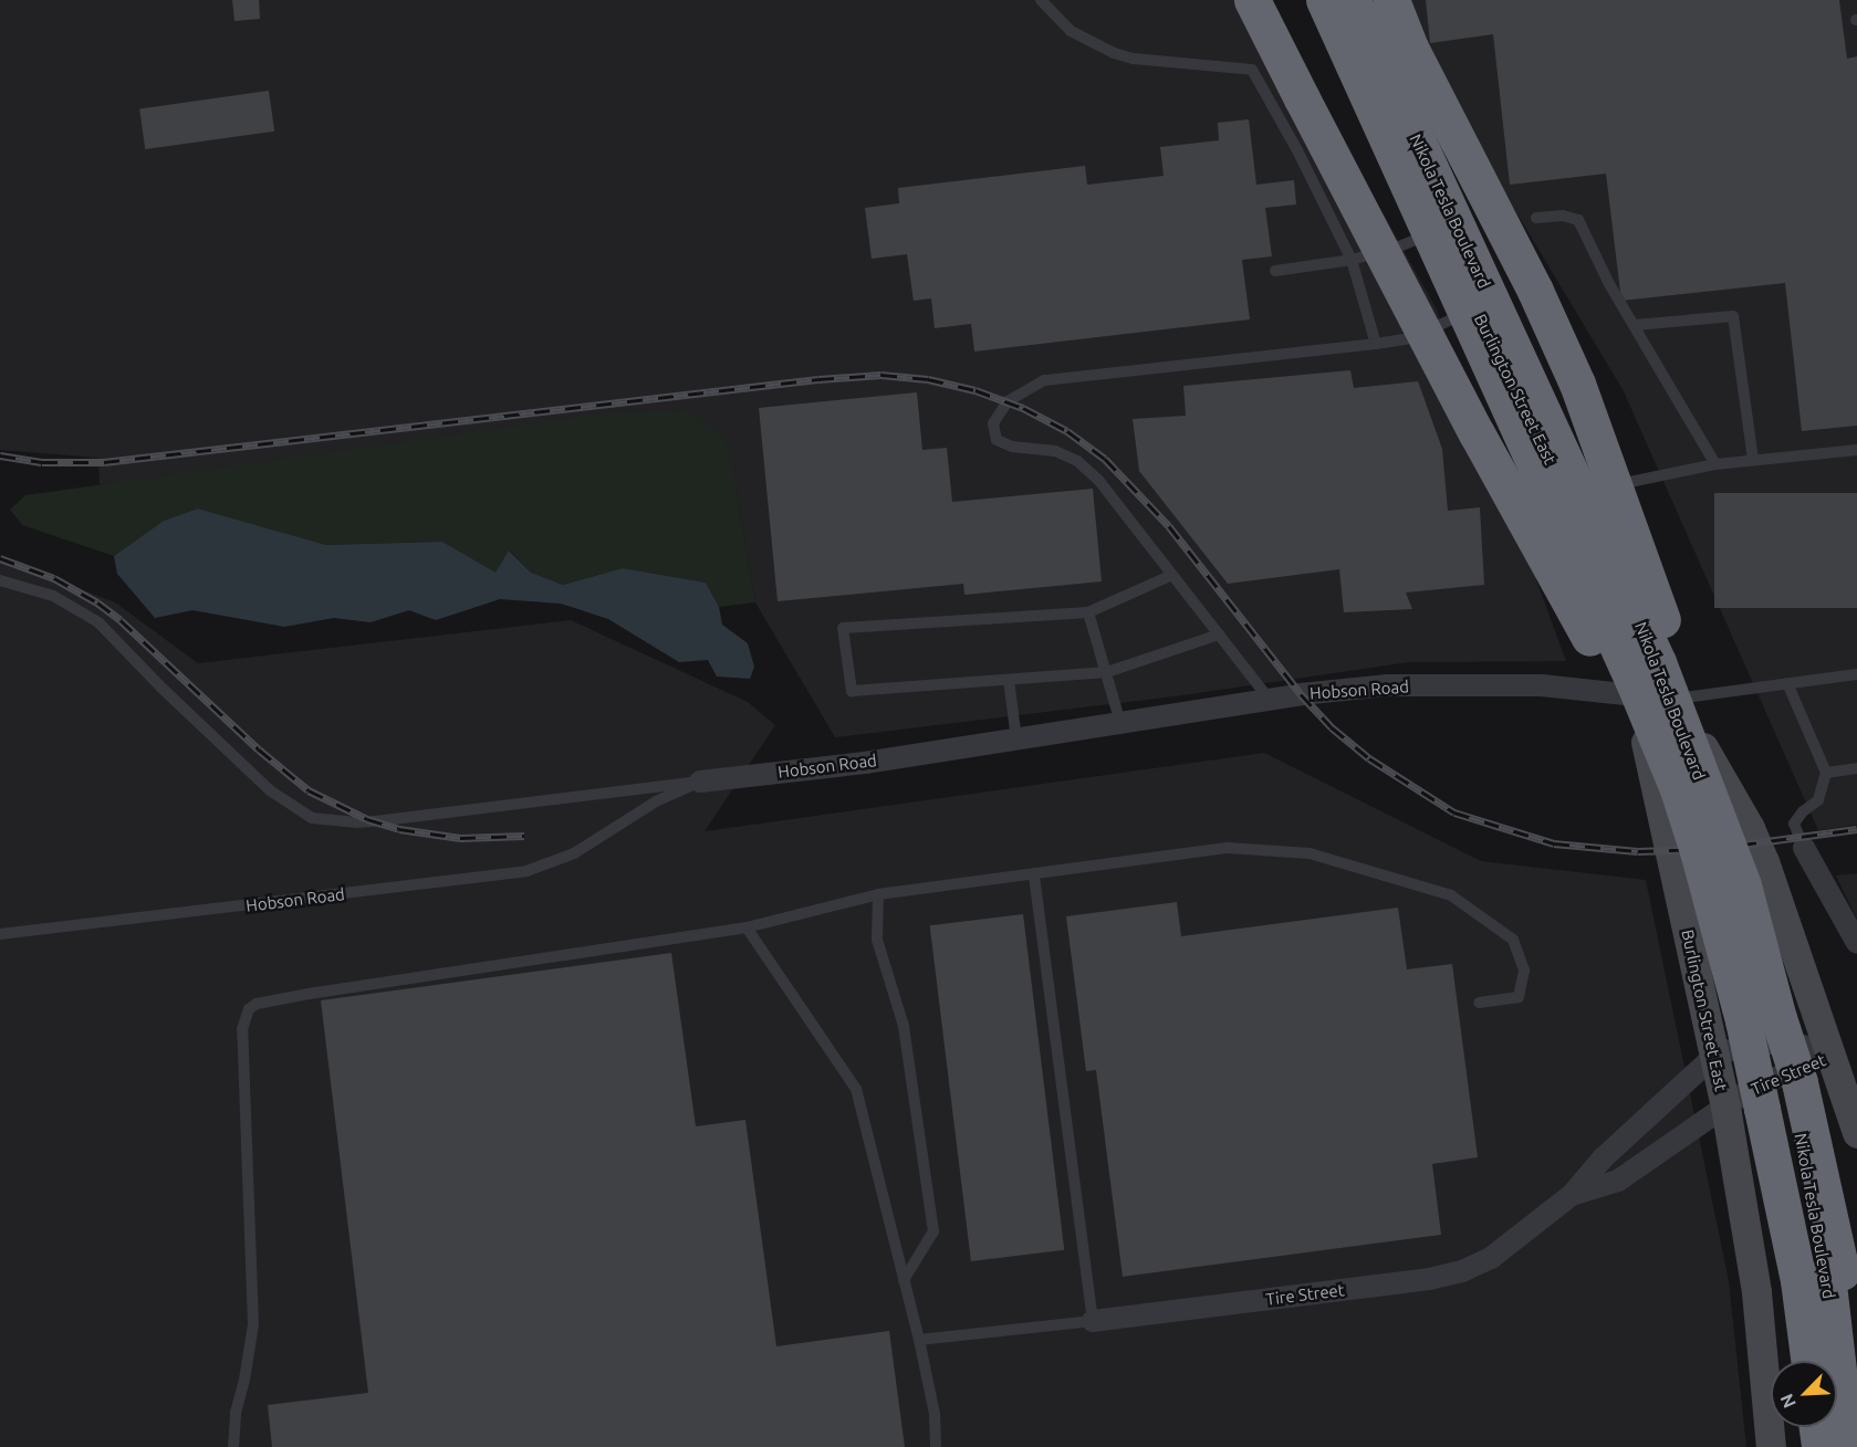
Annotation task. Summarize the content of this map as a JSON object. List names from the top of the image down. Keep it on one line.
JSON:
{"streets":{"highway":["Nikola Tesla Boulevard"],"main road":["Burlington Street East"],"street":["Hobson Road","Tire Street"]},"crossings":[["Burlington Street East","Hobson Road"],["Burlington Street East","Tire Street"]],"north":"bottom left"}
